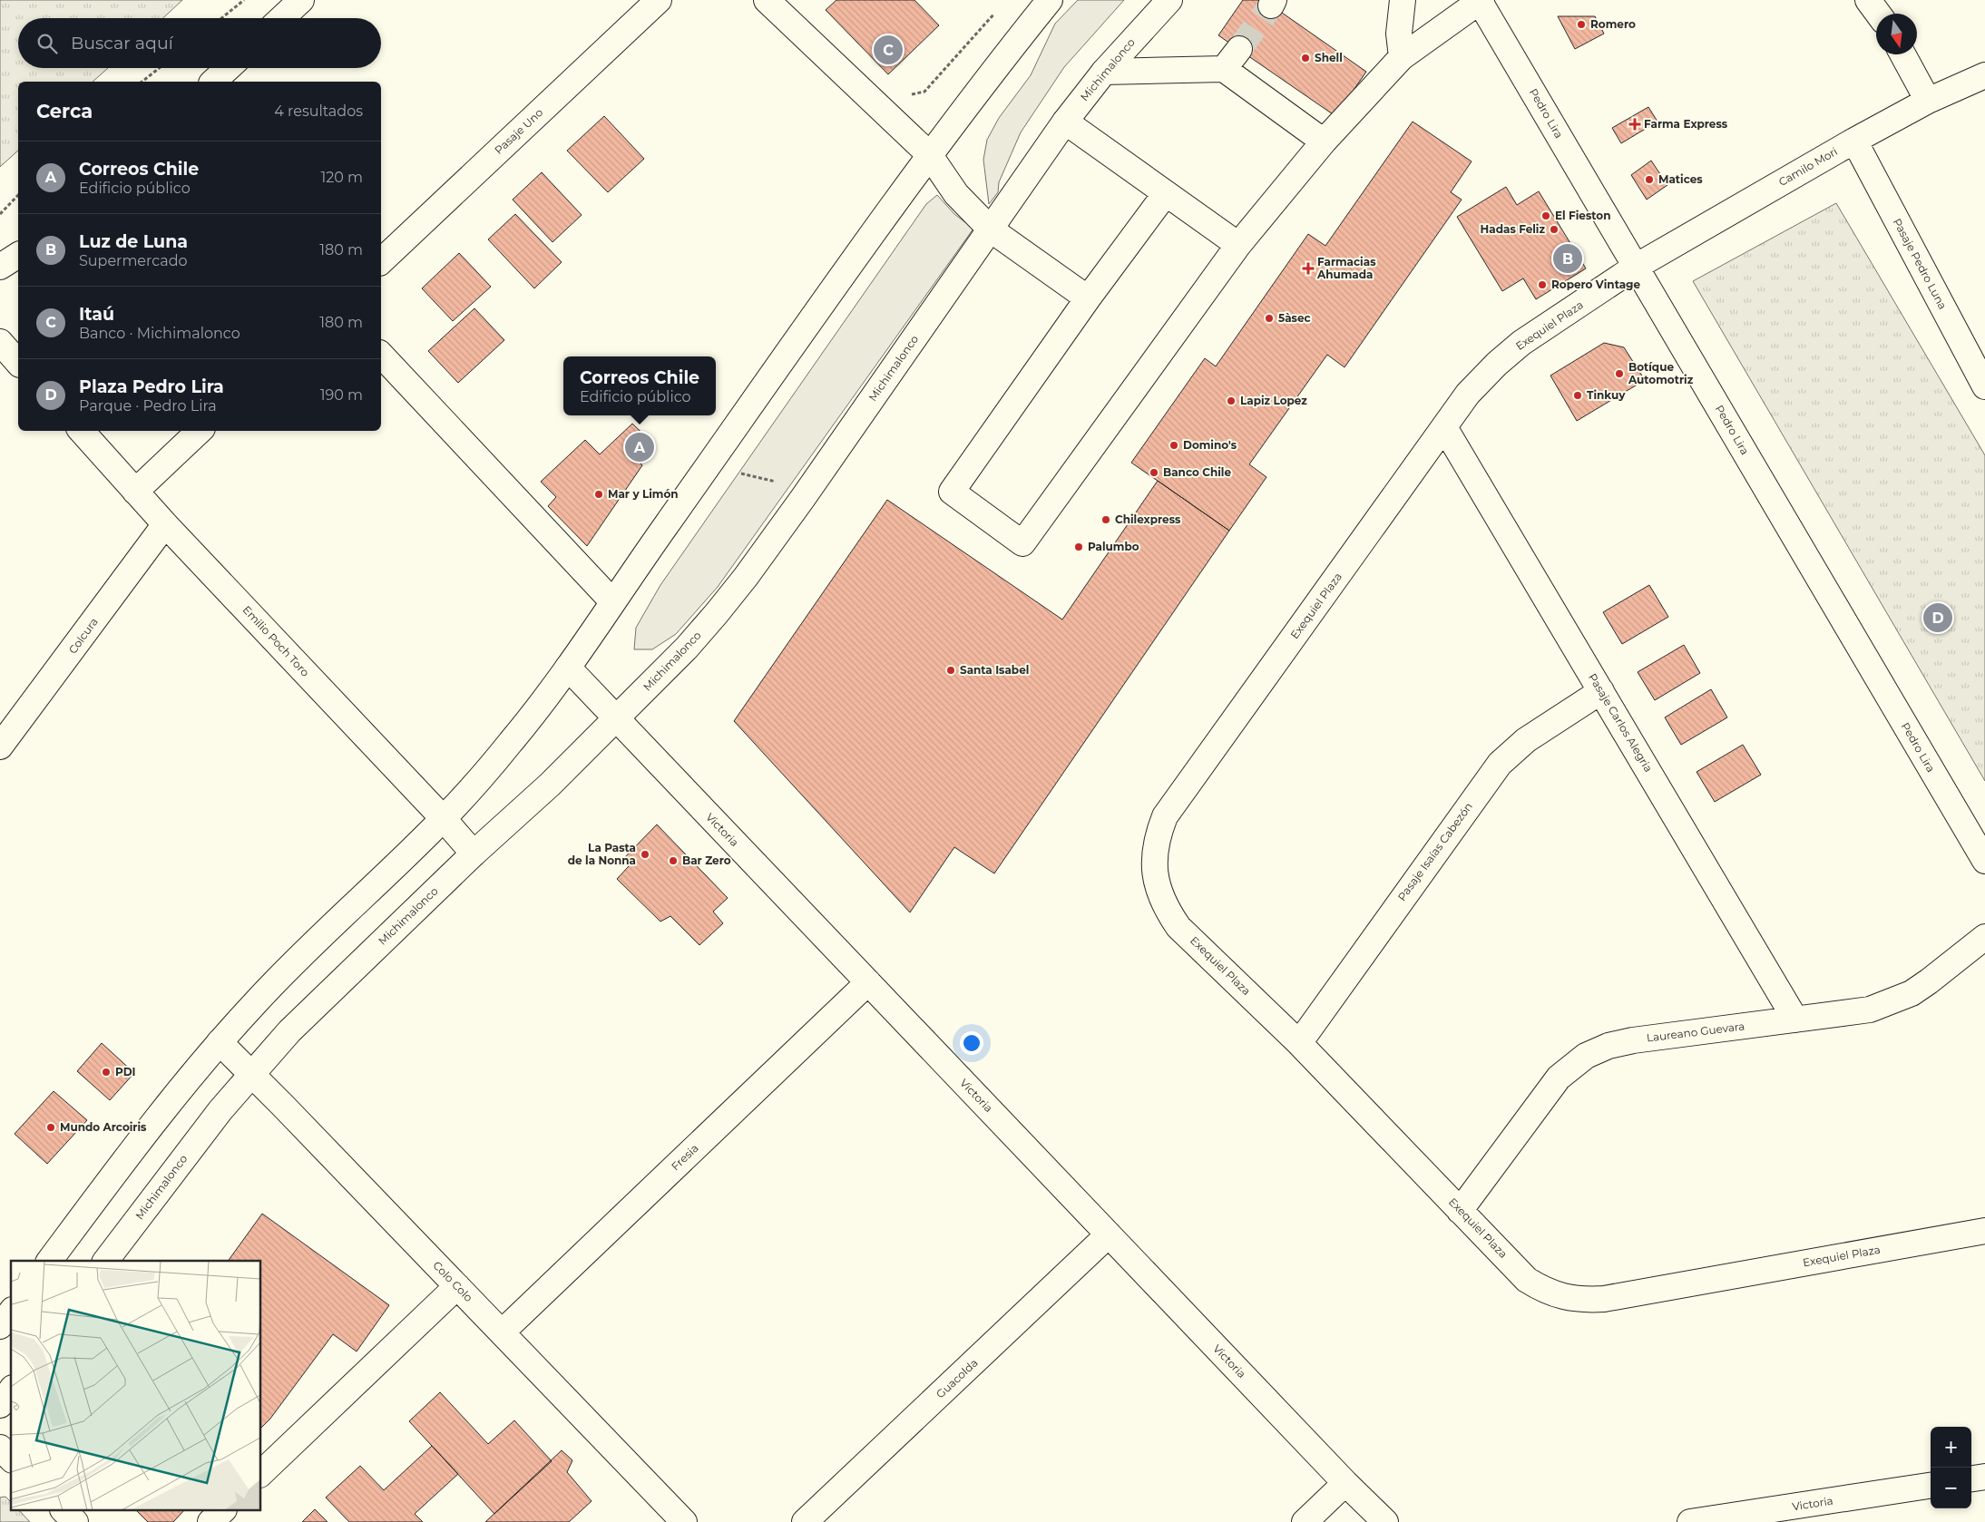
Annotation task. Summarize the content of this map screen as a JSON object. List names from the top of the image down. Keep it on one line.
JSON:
{"streets":{"street":["Michimalonco","Pedro Lira","Pasaje Uno","Camilo Mori","Pasaje Pedro Luna","Exequiel Plaza","Colcura","Emilio Poch Toro","Pasaje Carlos Alegria","Victoria","Pasaje Isaías Cabezón","Laureano Guevara","Fresia","Colo Colo","Guacolda"]},"crossings":[["Michimalonco","Emilio Poch Toro"],["Michimalonco","Victoria"],["Michimalonco","Colo Colo"],["Pedro Lira","Camilo Mori"],["Pedro Lira","Exequiel Plaza"],["Camilo Mori","Pasaje Pedro Luna"],["Camilo Mori","Exequiel Plaza"],["Exequiel Plaza","Pasaje Carlos Alegria"],["Exequiel Plaza","Pasaje Isaías Cabezón"],["Exequiel Plaza","Laureano Guevara"],["Colcura","Emilio Poch Toro"],["Pasaje Carlos Alegria","Pasaje Isaías Cabezón"],["Pasaje Carlos Alegria","Laureano Guevara"],["Victoria","Fresia"],["Victoria","Guacolda"],["Fresia","Colo Colo"]],"places":{"other":["Romero","Shell","Matices","El Fieston","Hadas Feliz","Ropero Vintage","5àsec","Botíque Automotriz","Tinkuy","Lapiz Lopez","Domino's","Banco Chile","Mar y Limón","Chilexpress","Palumbo","Santa Isabel","La Pasta de la Nonna","Bar Zero","PDI","Mundo Arcoiris"],"health":["Farma Express","Farmacias Ahumada"]},"north":"bottom","page":{"search":"Buscar aquí","pins":["C","B","A","D"],"heading":["Cerca","4 resultados"],"list":[{"mark":"A","name":"Correos Chile","note":"Edificio público","value":"120 m"},{"mark":"B","name":"Luz de Luna","note":"Supermercado","value":"180 m"},{"mark":"C","name":"Itaú","note":"Banco · Michimalonco","value":"180 m"},{"mark":"D","name":"Plaza Pedro Lira","note":"Parque · Pedro Lira","value":"190 m"}],"popup":["Correos Chile","Edificio público"],"map_buttons":["+","−"]}}
